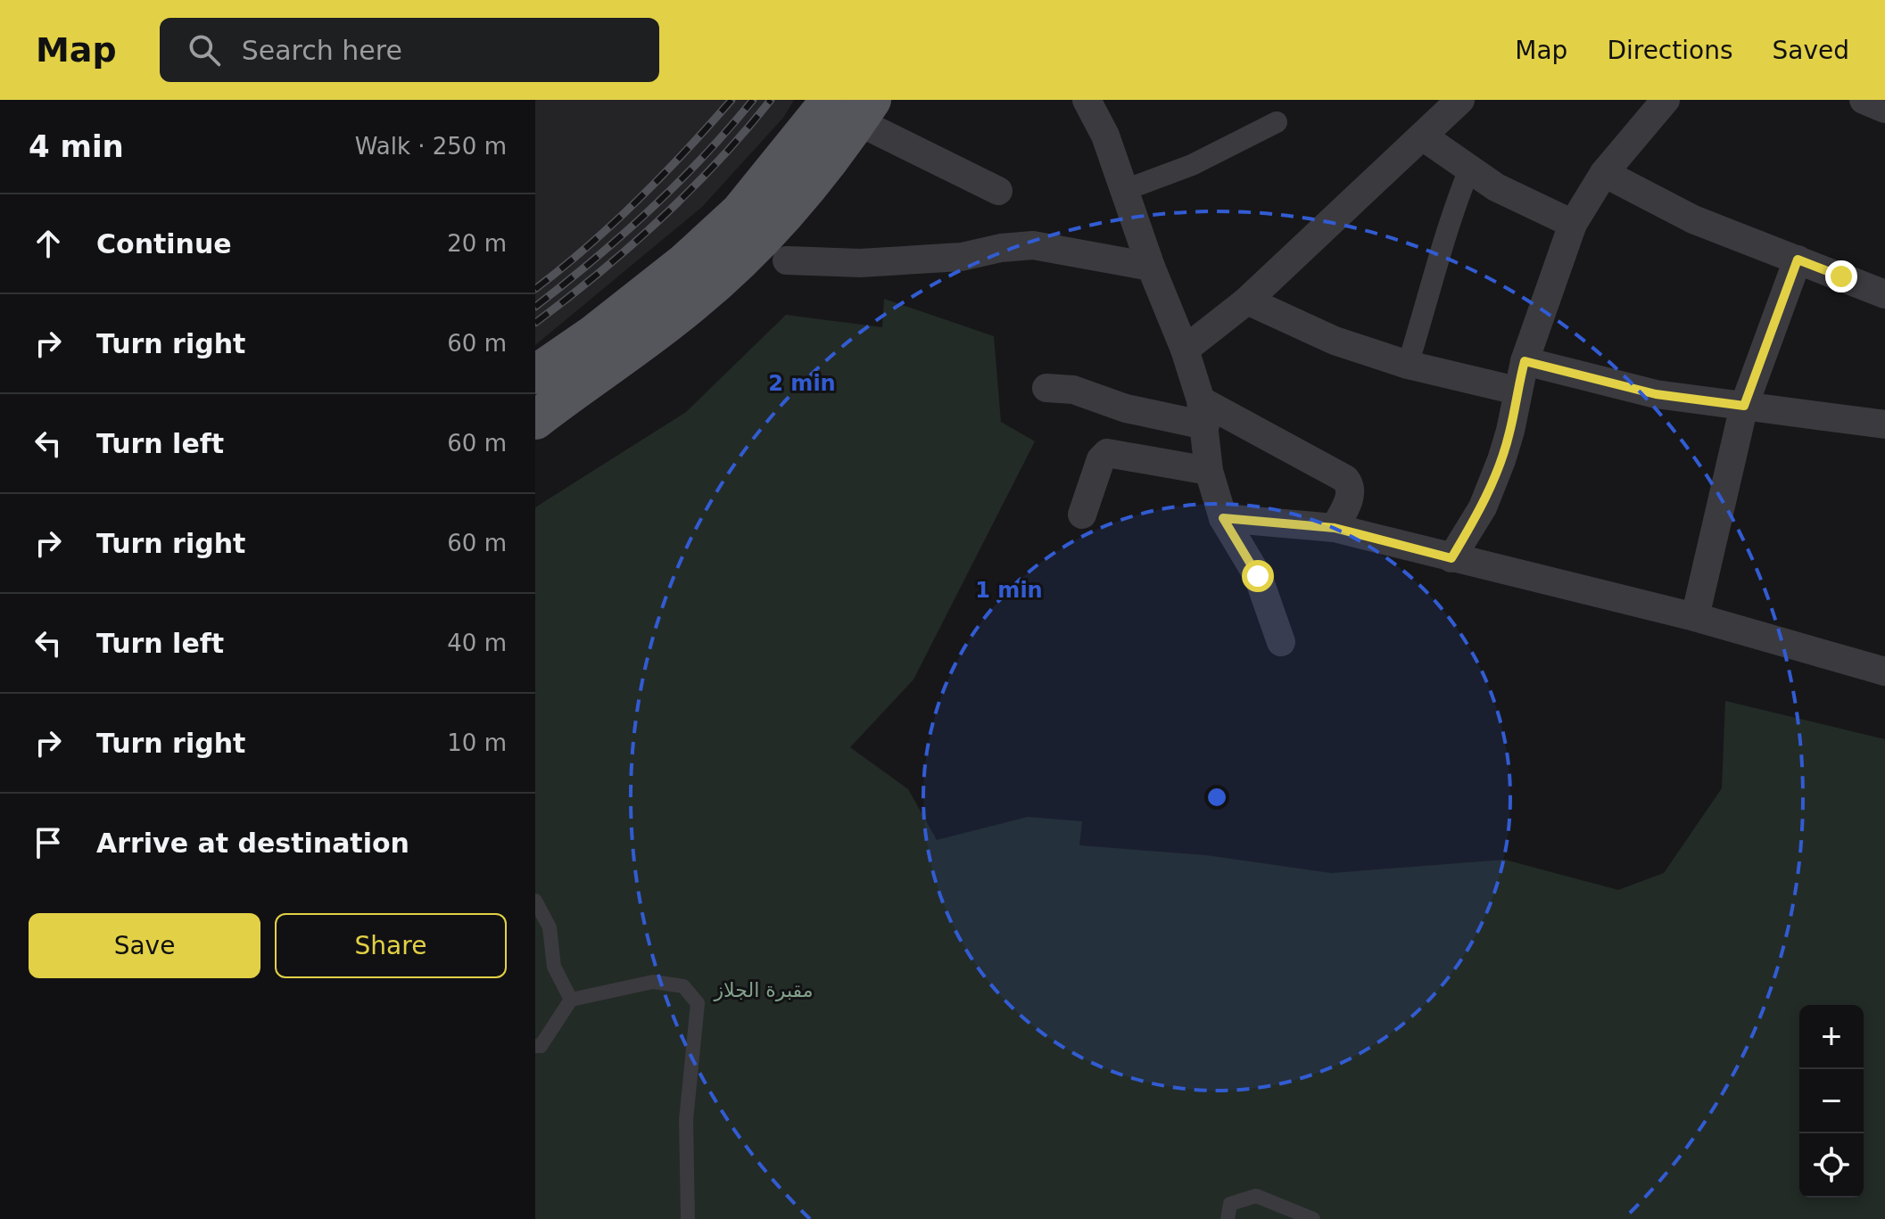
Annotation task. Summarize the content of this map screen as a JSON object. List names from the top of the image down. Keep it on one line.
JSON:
{"parks":["مقبرة الجلاز"],"page":{"header":"Map","search":"Search here","nav":["Map","Directions","Saved"],"heading":["4 min","Walk · 250 m"],"list":[["Continue","20 m"],["Turn right","60 m"],["Turn left","60 m"],["Turn right","60 m"],["Turn left","40 m"],["Turn right","10 m"],"Arrive at destination"],"buttons":["Save","Share"],"map_buttons":["+","−"]},"rings":["2 min","1 min"]}
